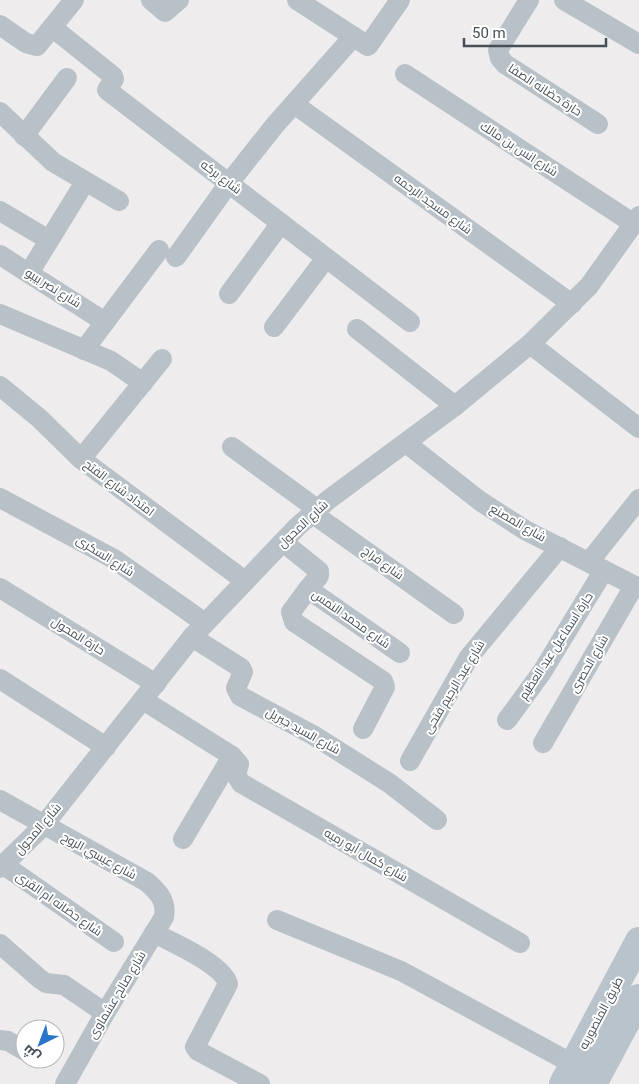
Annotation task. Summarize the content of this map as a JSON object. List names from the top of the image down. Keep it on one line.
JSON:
{"streets":{"main road":["طريق المنصوريه"],"street":["حارة حضانه الصفا","شارع انس بن مالك","شارع بركه","شارع مسجد الرحمه","شارع نصر بيبو","امتداد شارع الفتح","شارع المصنع","شارع المحول","شارع السكرى","شارع فراج","شارع محمد النمس","حارة المحول","حارة اسماعيل عبد العظيم","شارع الحصرى","شارع عبد الرحيم فتحى","شارع السيد جبريل","شارع كمال أبو رميه","شارع عيسي الروح","شارع حضانه ام القرى","شارع صالح عشماوى"]},"crossings":[["شارع انس بن مالك","شارع المحول"],["شارع مسجد الرحمه","شارع المحول"],["امتداد شارع الفتح","شارع المحول"],["شارع المصنع","شارع المحول"],["شارع المصنع","حارة اسماعيل عبد العظيم"],["شارع المصنع","شارع الحصرى"],["شارع المصنع","شارع عبد الرحيم فتحى"],["شارع المحول","شارع السكرى"],["شارع المحول","شارع فراج"],["شارع المحول","شارع محمد النمس"],["شارع المحول","حارة المحول"],["شارع المحول","شارع السيد جبريل"],["شارع المحول","شارع عيسي الروح"],["شارع المحول","شارع حضانه ام القرى"],["شارع السكرى","شارع السيد جبريل"],["شارع عيسي الروح","شارع صالح عشماوى"]],"scale_bar":"50 m","north":"bottom left"}
